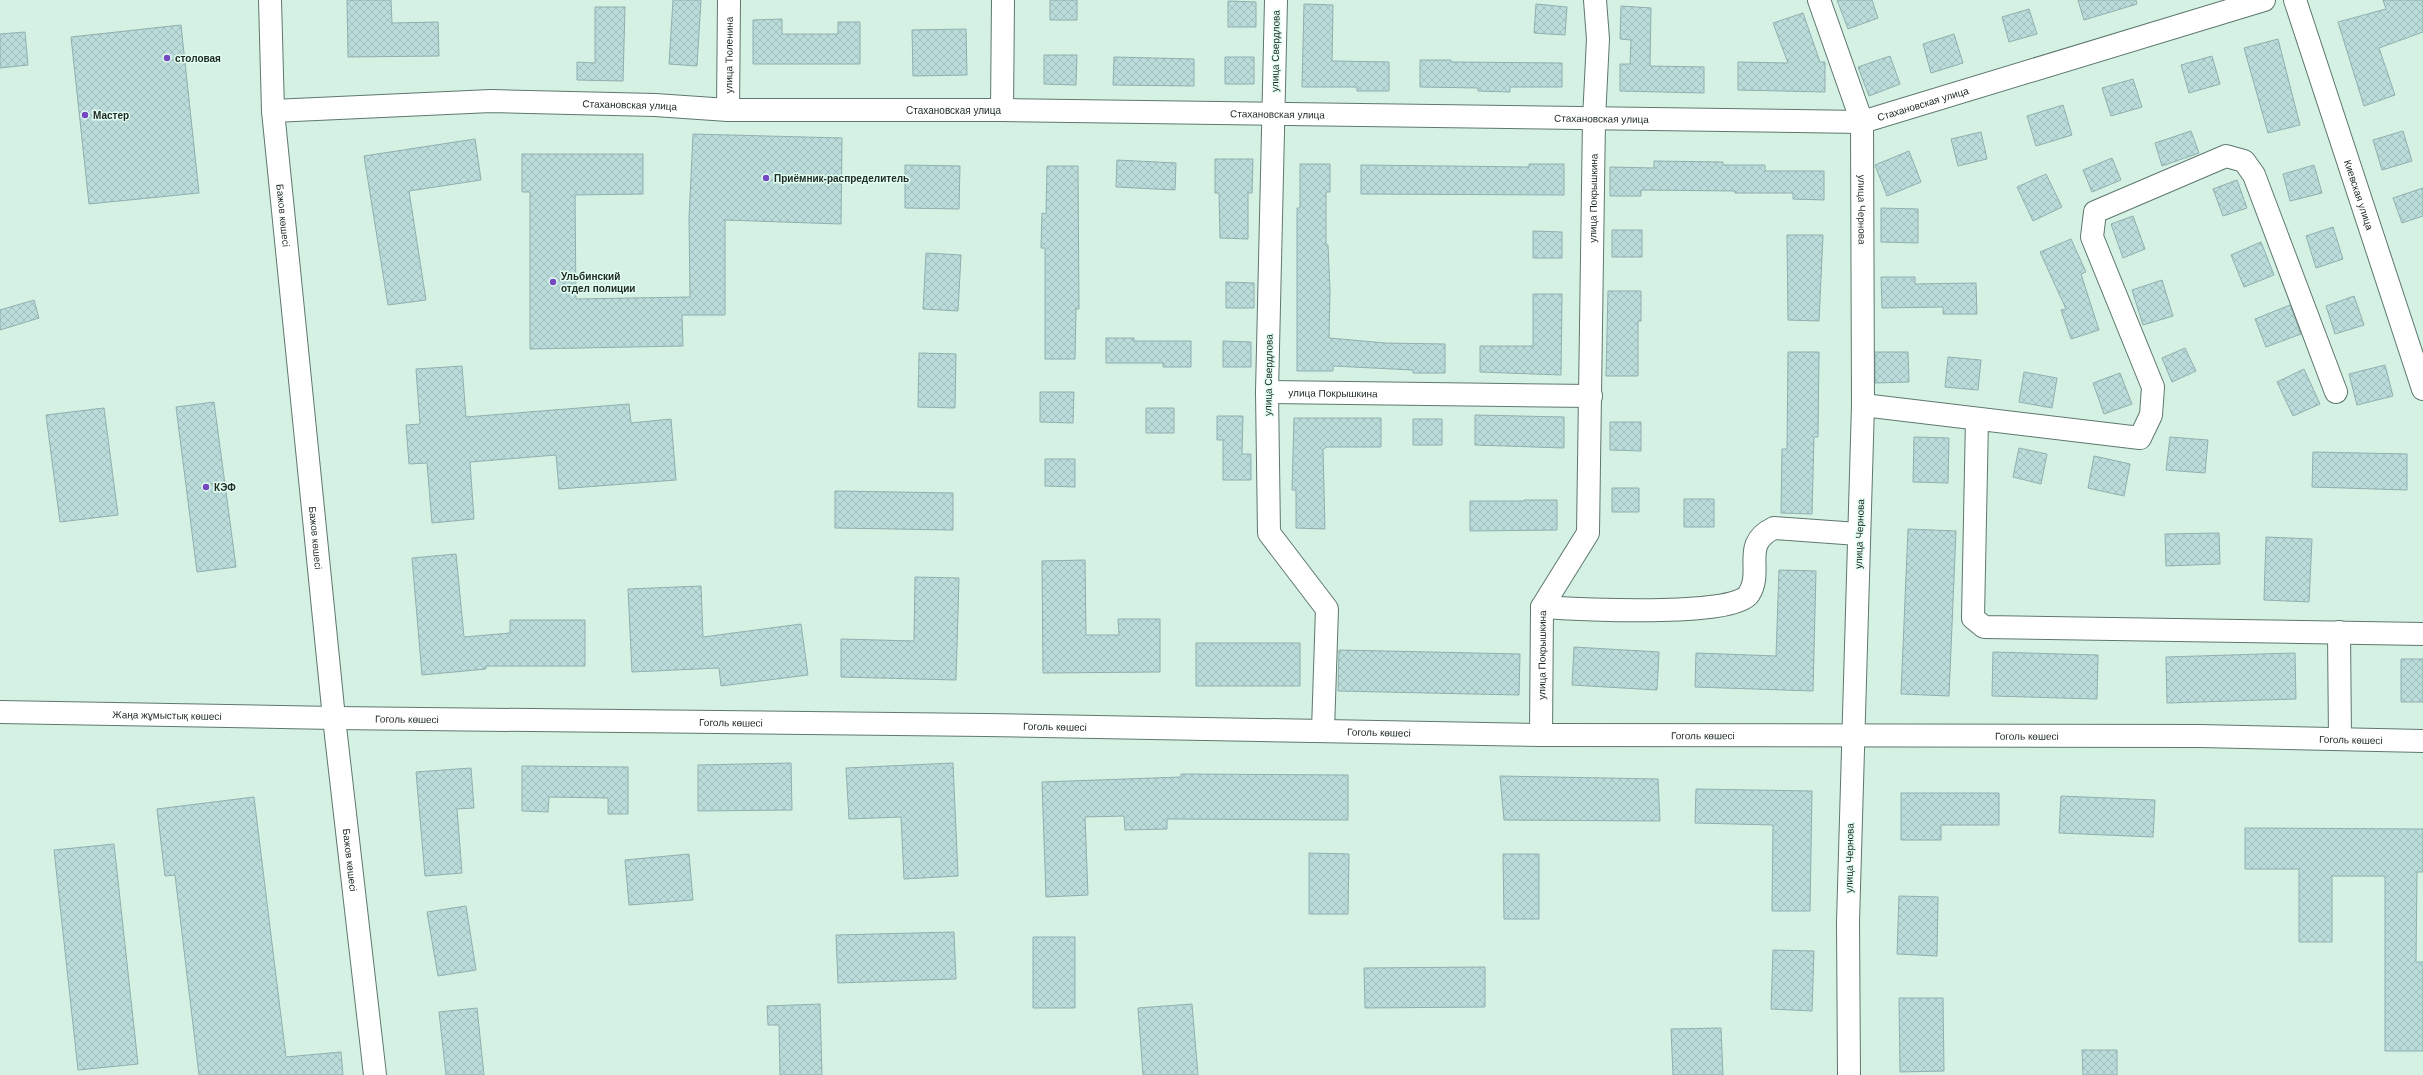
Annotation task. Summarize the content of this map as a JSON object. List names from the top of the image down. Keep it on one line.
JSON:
{"streets":{"street":["улица Свердлова","улица Тюленина","Стахановская улица","Киевская улица","улица Покрышкина","улица Чернова","Бажов көшесі","Жаңа жұмыстық көшесі","Гоголь көшесі"]},"crossings":[["улица Свердлова","Стахановская улица"],["улица Свердлова","улица Покрышкина"],["улица Свердлова","Гоголь көшесі"],["улица Тюленина","Стахановская улица"],["Стахановская улица","улица Покрышкина"],["Стахановская улица","улица Чернова"],["Стахановская улица","Бажов көшесі"],["улица Покрышкина","Гоголь көшесі"],["улица Чернова","Гоголь көшесі"],["Бажов көшесі","Жаңа жұмыстық көшесі"],["Бажов көшесі","Гоголь көшесі"],["Жаңа жұмыстық көшесі","Гоголь көшесі"]],"places":["столовая","Мастер","Приёмник-распределитель","Ульбинский отдел полиции","КЭФ"]}
